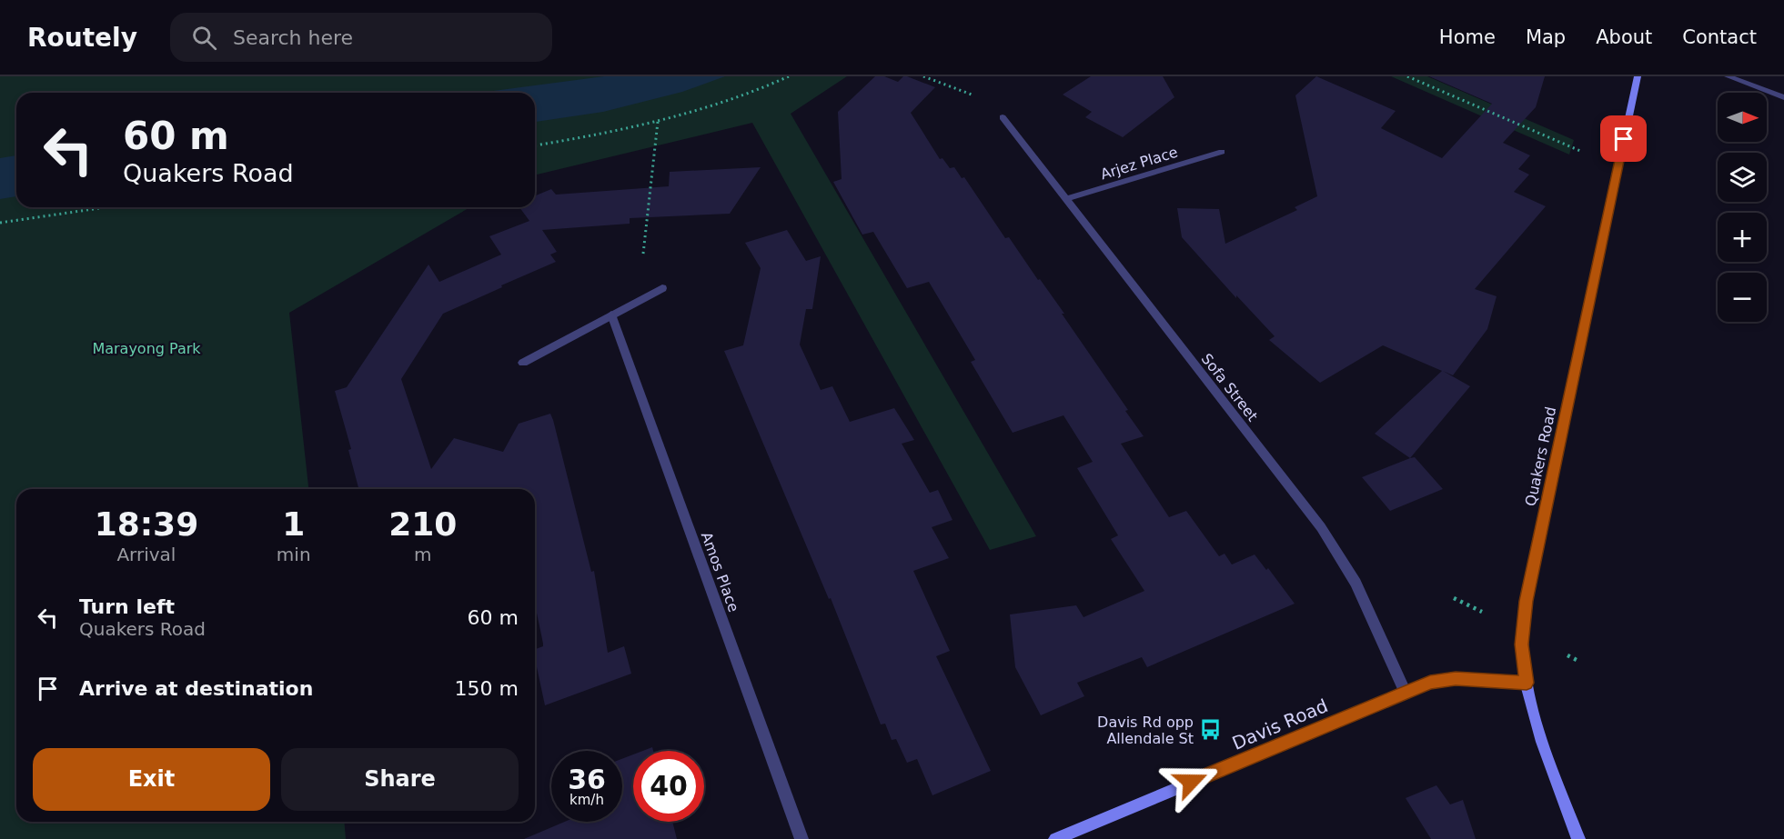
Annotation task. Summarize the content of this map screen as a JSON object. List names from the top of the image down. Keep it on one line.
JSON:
{"streets":{"main road":["Quakers Road","Davis Road"],"street":["Arjez Place","Sofa Street","Amos Place"]},"crossings":[["Arjez Place","Sofa Street"],["Sofa Street","Davis Road"],["Quakers Road","Davis Road"]],"parks":["Marayong Park"],"places":{"bus stop":["Davis Rd opp Allendale St"]},"north":"right","page":{"header":"Routely","search":"Search here","nav":["Home","Map","About","Contact"],"map_buttons":["+","−"],"turn":["60 m","Quakers Road"],"eta":["18:39","Arrival","1","min","210","m"],"list":[{"name":"Turn left","note":"Quakers Road","value":"60 m"},{"name":"Arrive at destination","value":"150 m"}],"buttons":["Exit","Share"],"speed":"36 km/h","limit":"40"}}
